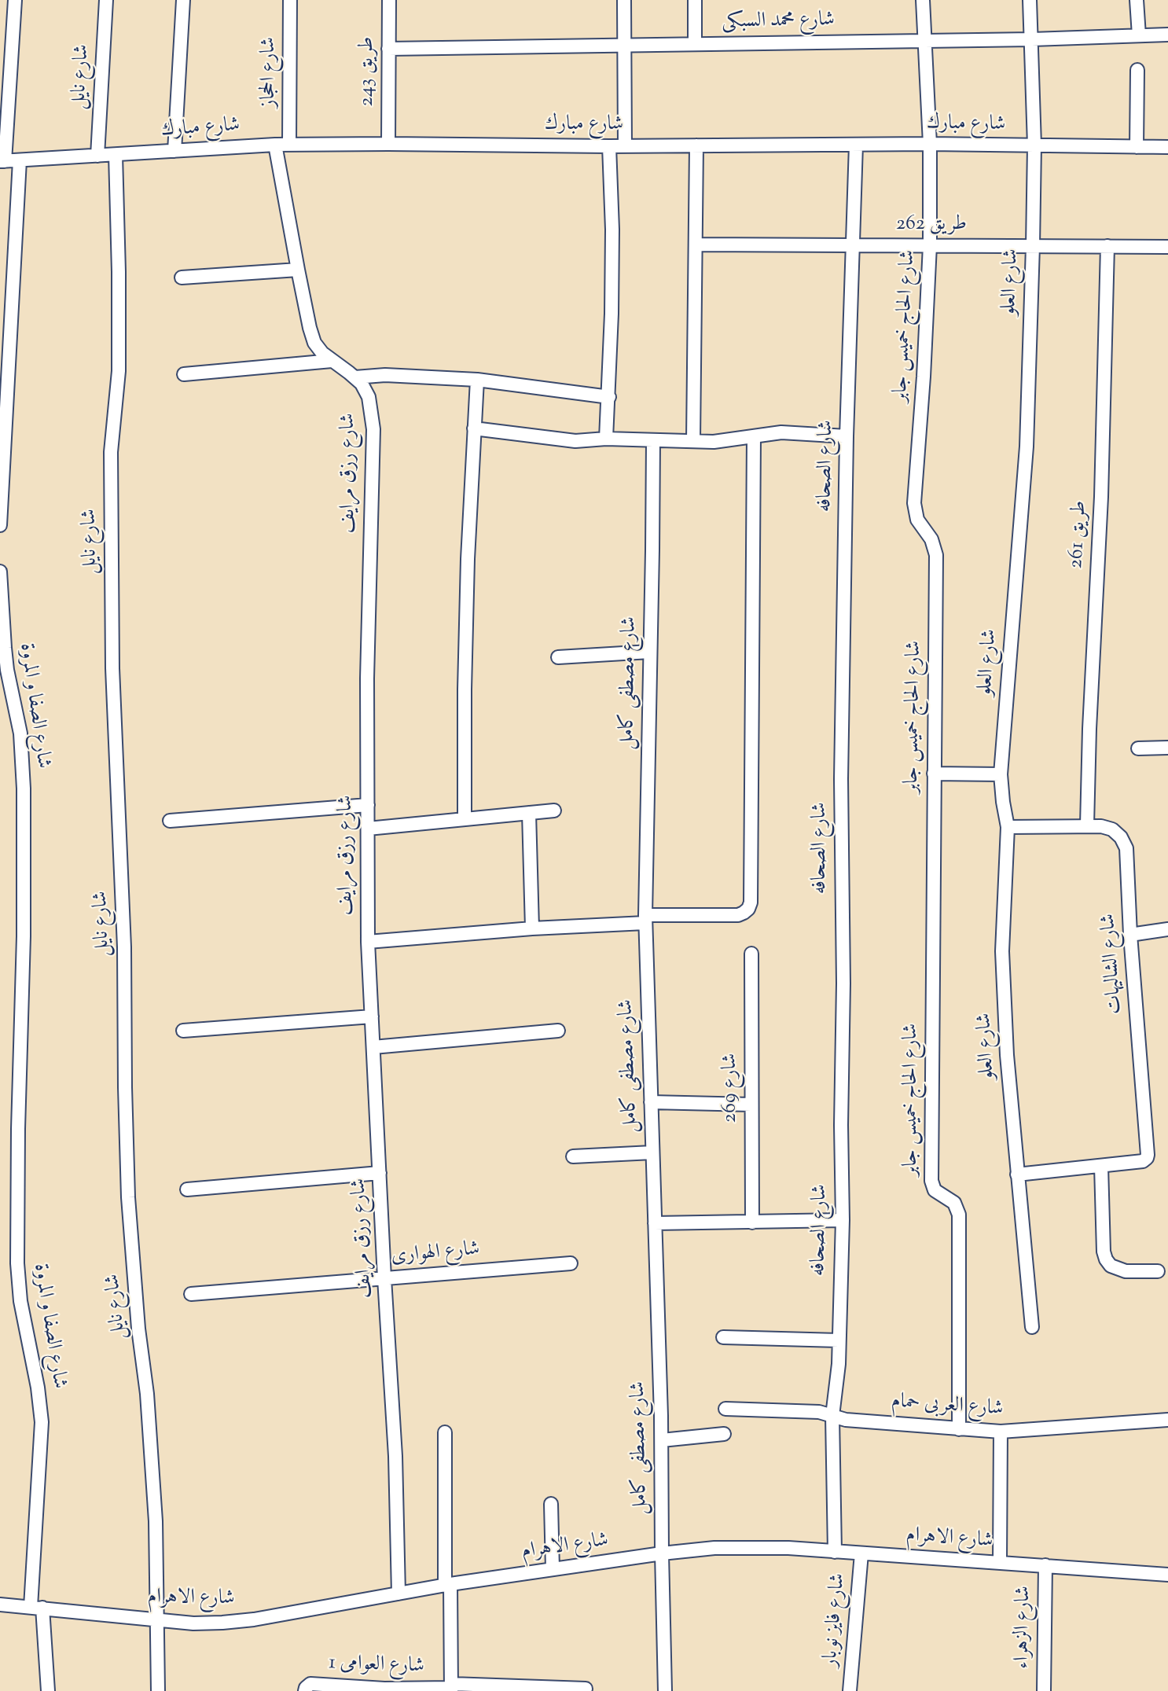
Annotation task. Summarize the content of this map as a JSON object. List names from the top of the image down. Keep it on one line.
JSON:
{"streets":{"street":["شارع محمد السبكى","طريق 243","شارع الحجاز","شارع نايل","شارع مبارك","طريق 262","شارع العلو","شارع الحاج خميس جابر","شارع الصحافه","شارع رزق مرايف","طريق 261","شارع مصطفى كامل","شارع الصفا و المروة","شارع الشاليهات","شارع 269","شارع الهوارى","شارع العربى حمام","شارع الاهرام","شارع فايز نوبار","شارع الزهراء","شارع العوامى 1"]},"crossings":[["شارع محمد السبكى","طريق 243"],["شارع محمد السبكى","شارع العلو"],["شارع محمد السبكى","شارع الحاج خميس جابر"],["طريق 243","شارع مبارك"],["شارع الحجاز","شارع مبارك"],["شارع نايل","شارع مبارك"],["شارع نايل","شارع الاهرام"],["شارع مبارك","شارع العلو"],["شارع مبارك","شارع الحاج خميس جابر"],["شارع مبارك","شارع الصحافه"],["شارع مبارك","شارع رزق مرايف"],["طريق 262","شارع العلو"],["طريق 262","شارع الحاج خميس جابر"],["طريق 262","شارع الصحافه"],["طريق 262","طريق 261"],["شارع العلو","شارع الشاليهات"],["شارع الحاج خميس جابر","شارع العربى حمام"],["شارع الصحافه","شارع العربى حمام"],["شارع الصحافه","شارع الاهرام"],["شارع رزق مرايف","شارع الهوارى"],["شارع رزق مرايف","شارع الاهرام"],["طريق 261","شارع الشاليهات"],["شارع مصطفى كامل","شارع الاهرام"],["شارع الصفا و المروة","شارع الاهرام"],["شارع الاهرام","شارع فايز نوبار"],["شارع الاهرام","شارع الزهراء"]]}
